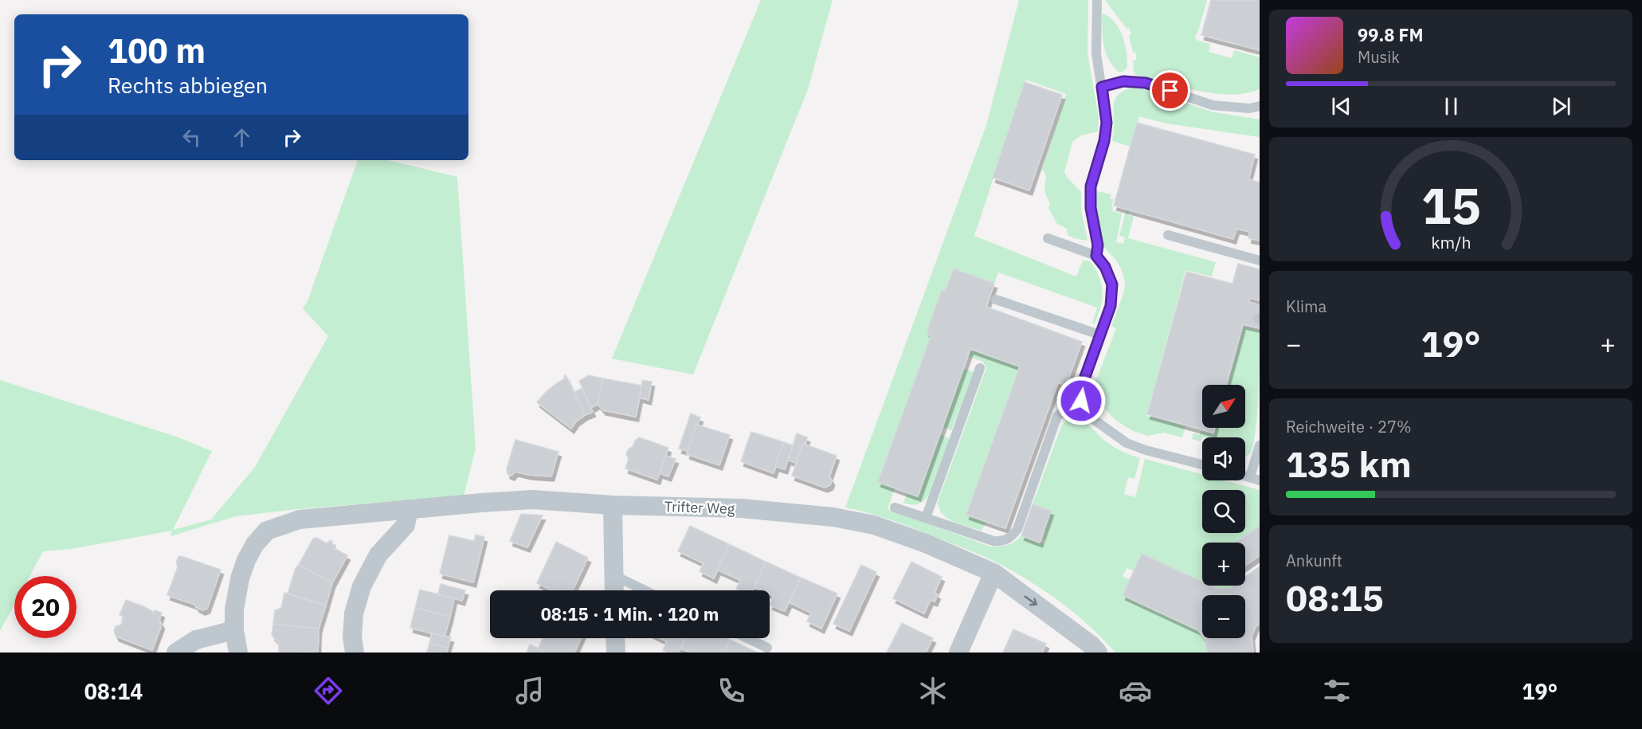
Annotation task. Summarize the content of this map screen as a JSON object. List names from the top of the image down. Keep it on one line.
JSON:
{"streets":{"street":["Trifter Weg"]},"north":"top right","page":{"turn":["100 m","Rechts abbiegen"],"song":["99.8 FM","Musik"],"tile":["Klima",["Reichweite · 27%","135 km"],["Ankunft","08:15"]],"heat":["−","19°","+"],"map_buttons":["+","−"],"limit":"20","trip":"08:15 · 1 Min. · 120 m","tabs":["08:14","19°"],"gauge":["15","km/h"]}}
